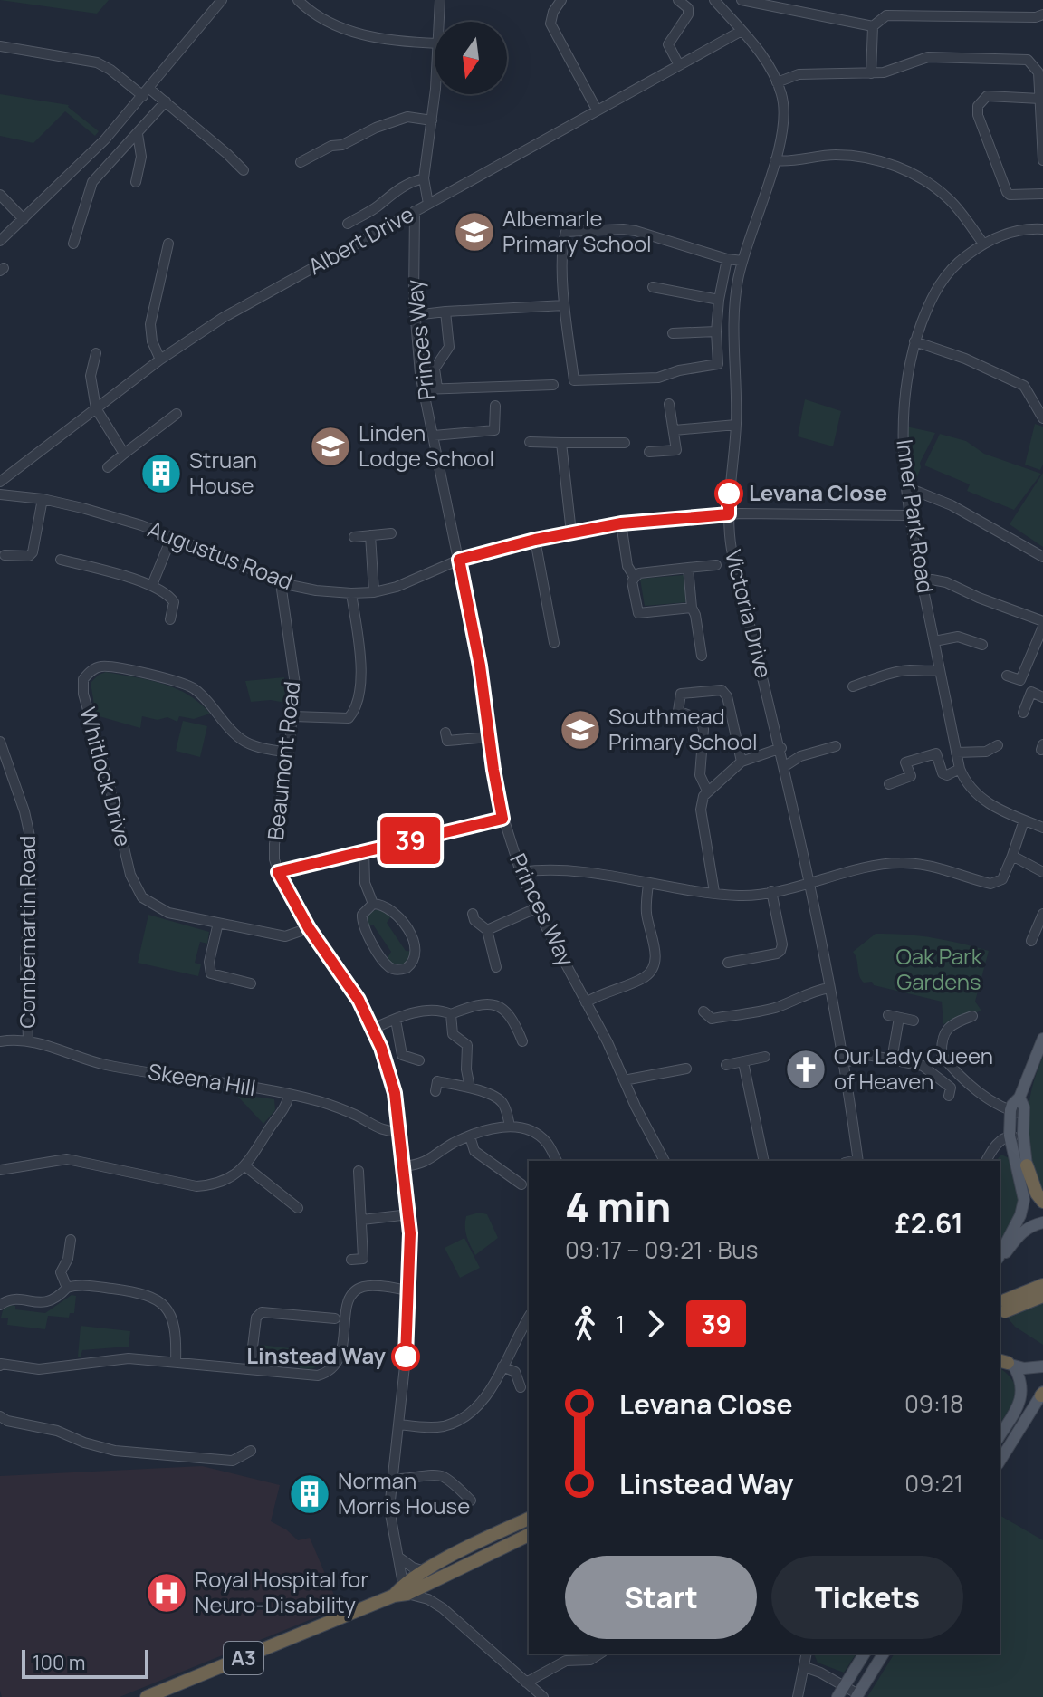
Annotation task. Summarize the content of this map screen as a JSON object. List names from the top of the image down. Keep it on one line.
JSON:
{"streets":{"highway":["A3"],"street":["Albert Drive","Princes Way","Inner Park Road","Augustus Road","Victoria Drive","Beaumont Road","Whitlock Drive","Combemartin Road","Skeena Hill"]},"crossings":[["Albert Drive","Princes Way"],["Albert Drive","Victoria Drive"],["Princes Way","Augustus Road"],["Inner Park Road","Augustus Road"],["Augustus Road","Victoria Drive"],["Augustus Road","Beaumont Road"],["Beaumont Road","Whitlock Drive"],["Beaumont Road","Skeena Hill"],["Beaumont Road","A3"],["Combemartin Road","Skeena Hill"]],"parks":["Oak Park Gardens"],"places":{"school or university":["Albemarle Primary School","Linden Lodge School","Southmead Primary School"],"building":["Struan House","Norman Morris House"],"other":["Levana Close","Linstead Way"],"church":["Our Lady Queen of Heaven"],"hospital":["Royal Hospital for Neuro-Disability"]},"lines":["bus line 39"],"scale_bar":"100 m","north":"bottom","page":{"on_map":"39","heading":["4 min","09:17 – 09:21 · Bus","£2.61"],"legs":["1","39"],"list":[{"name":"Levana Close","value":"09:18"},{"name":"Linstead Way","value":"09:21"}],"buttons":["Start","Tickets"],"scale":"100 m"}}
